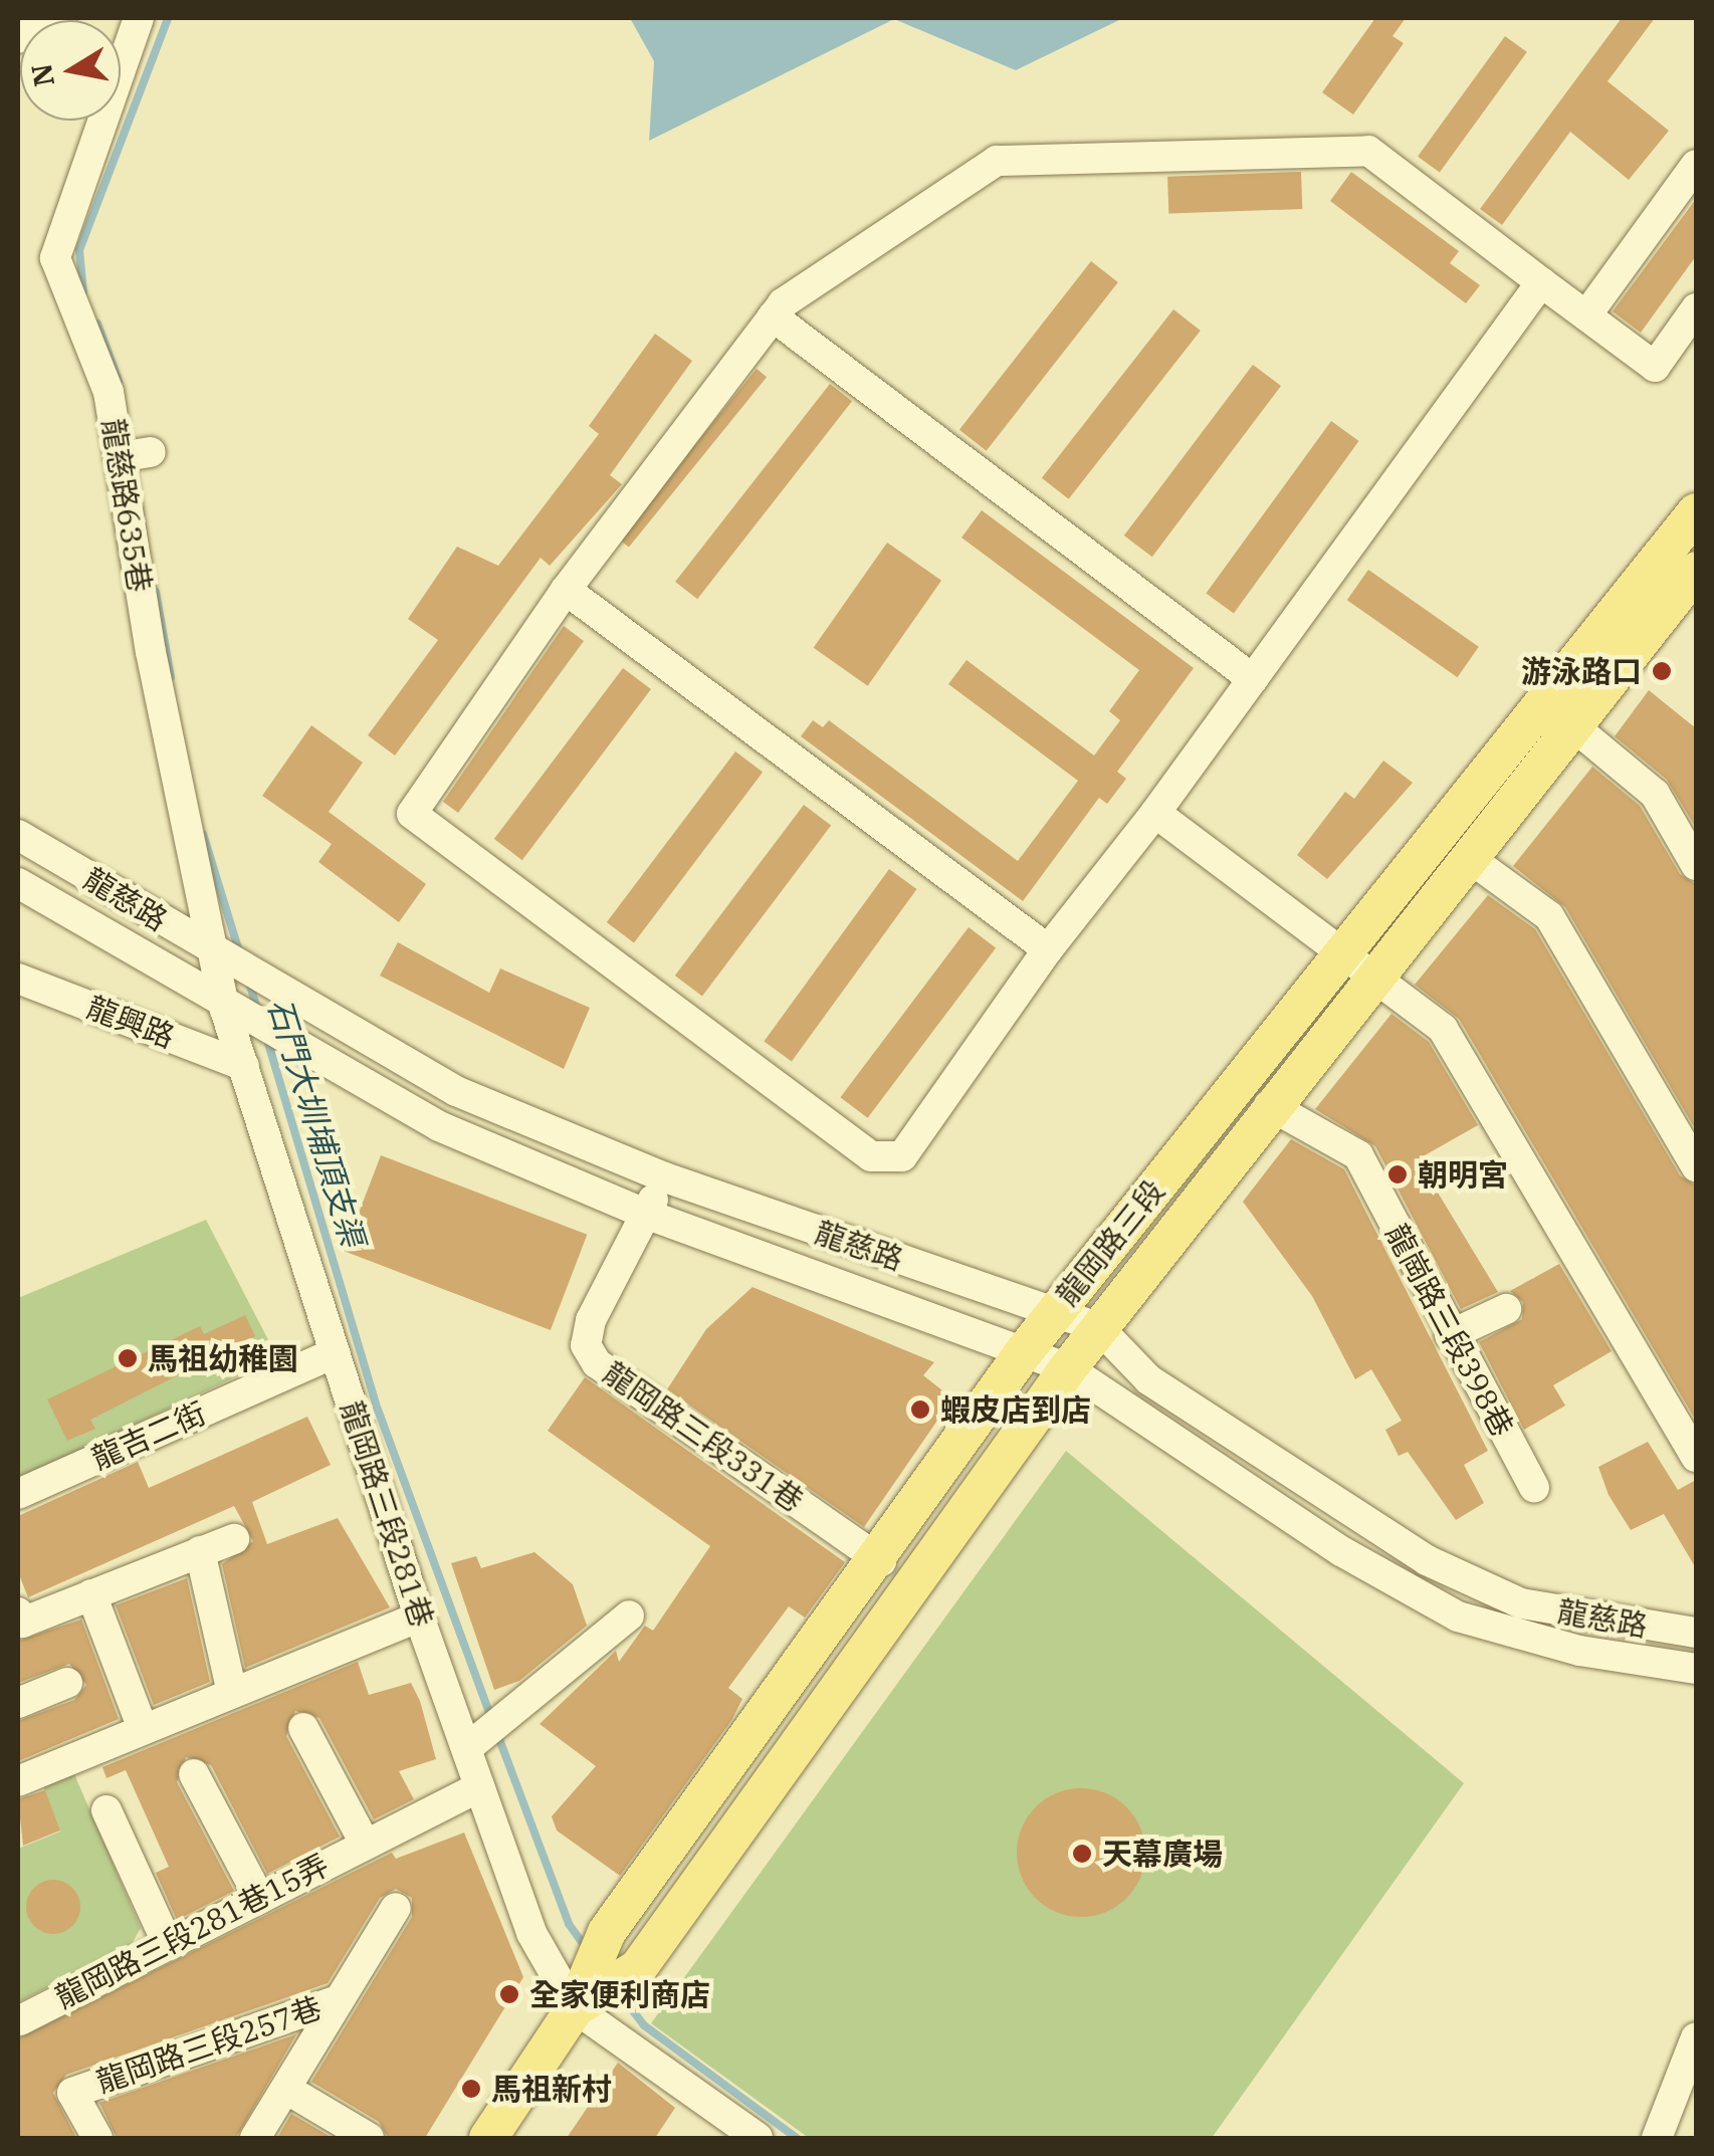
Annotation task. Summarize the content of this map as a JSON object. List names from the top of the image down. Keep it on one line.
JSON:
{"streets":{"main road":["龍岡路三段"],"street":["龍慈路635巷","龍慈路","龍興路","龍崗路三段398巷","龍吉二街","龍岡路三段331巷","龍岡路三段281巷","龍岡路三段281巷15弄","龍岡路三段257巷"]},"crossings":[["龍慈路635巷","龍慈路"],["龍慈路635巷","龍岡路三段281巷"],["龍慈路","龍岡路三段"],["龍慈路","龍岡路三段331巷"],["龍慈路","龍岡路三段281巷"],["龍興路","龍岡路三段281巷"],["龍岡路三段","龍崗路三段398巷"],["龍岡路三段","龍岡路三段331巷"],["龍岡路三段","龍岡路三段281巷"],["龍吉二街","龍岡路三段281巷"],["龍岡路三段281巷","龍岡路三段281巷15弄"]],"water":["石門大圳埔頂支渠"],"places":["游泳路口","朝明宮","馬祖幼稚園","蝦皮店到店","天幕廣場","全家便利商店","馬祖新村"],"north":"left"}
